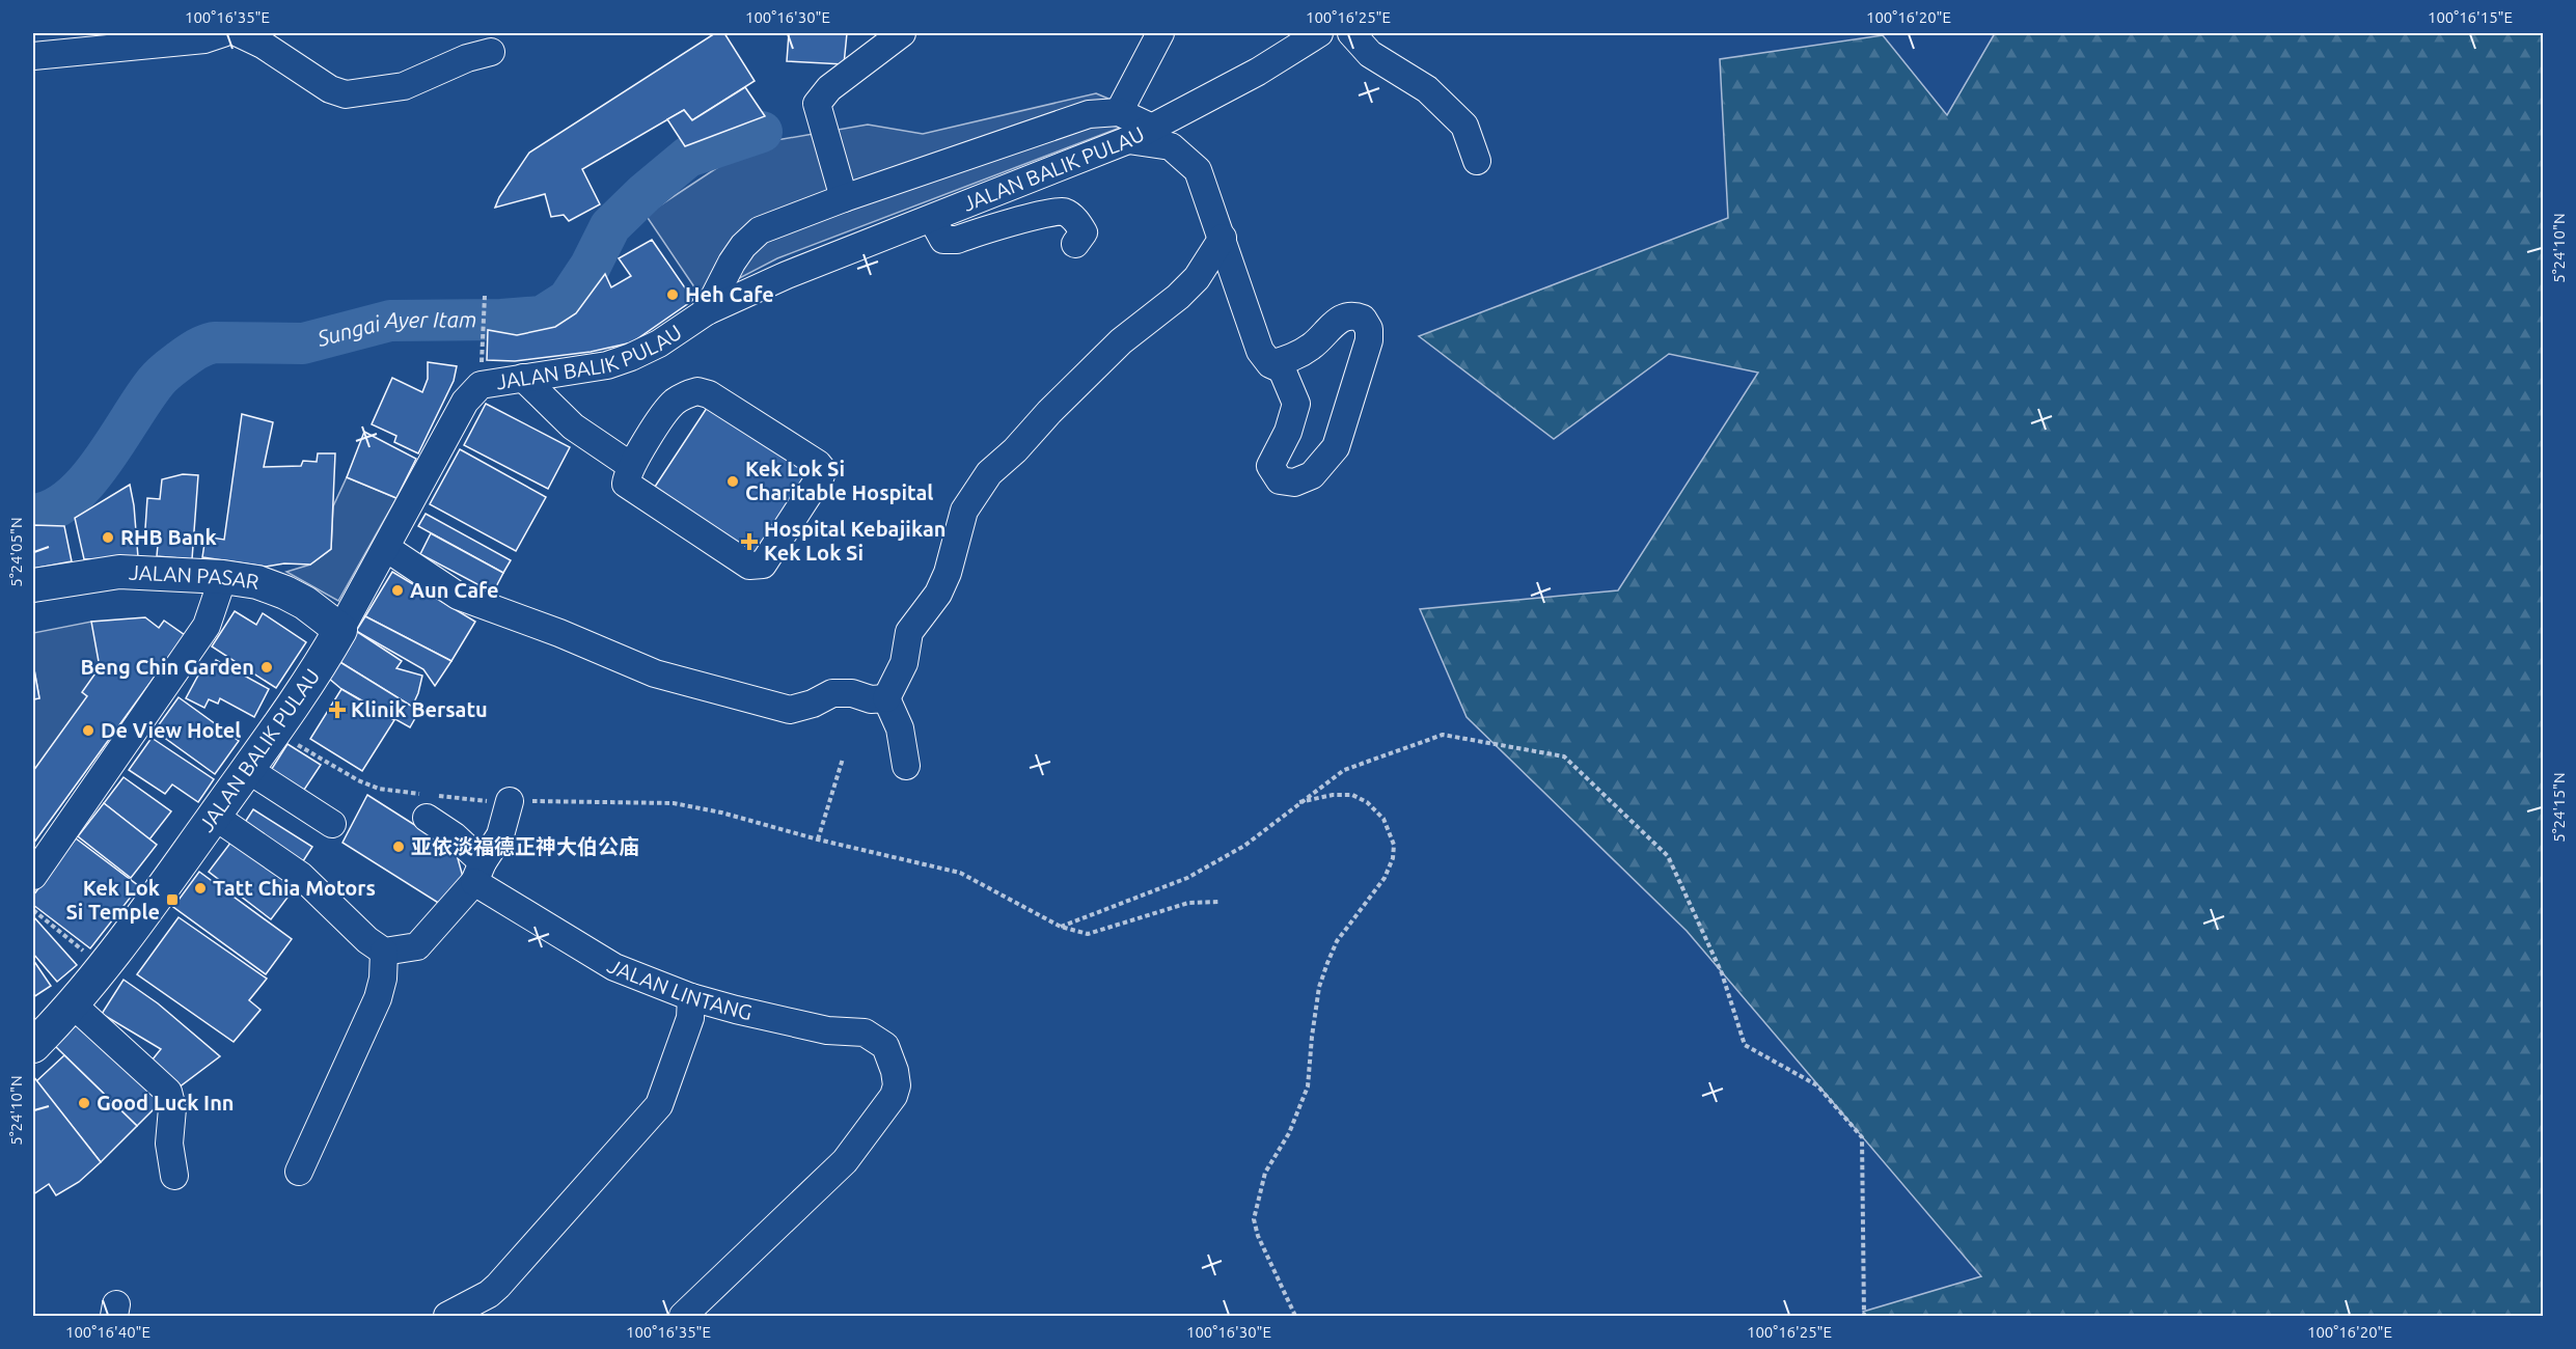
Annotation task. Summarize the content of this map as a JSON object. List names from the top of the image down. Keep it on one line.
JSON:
{"streets":{"main road":["JALAN BALIK PULAU","JALAN PASAR"],"street":["JALAN LINTANG"]},"crossings":[["JALAN BALIK PULAU","JALAN PASAR"]],"water":["Sungai Ayer Itam"],"places":{"other":["Heh Cafe","Kek Lok Si Charitable Hospital","RHB Bank","Aun Cafe","Beng Chin Garden","De View Hotel","亚依淡福德正神大伯公庙","Tatt Chia Motors","Good Luck Inn"],"health":["Hospital Kebajikan Kek Lok Si","Klinik Bersatu"],"transit":["Kek Lok Si Temple"]},"coordinates":["100°16'35\"E","100°16'30\"E","100°16'25\"E","100°16'20\"E","100°16'15\"E","5°24'10\"N","5°24'05\"N","5°24'15\"N","100°16'40\"E"]}
